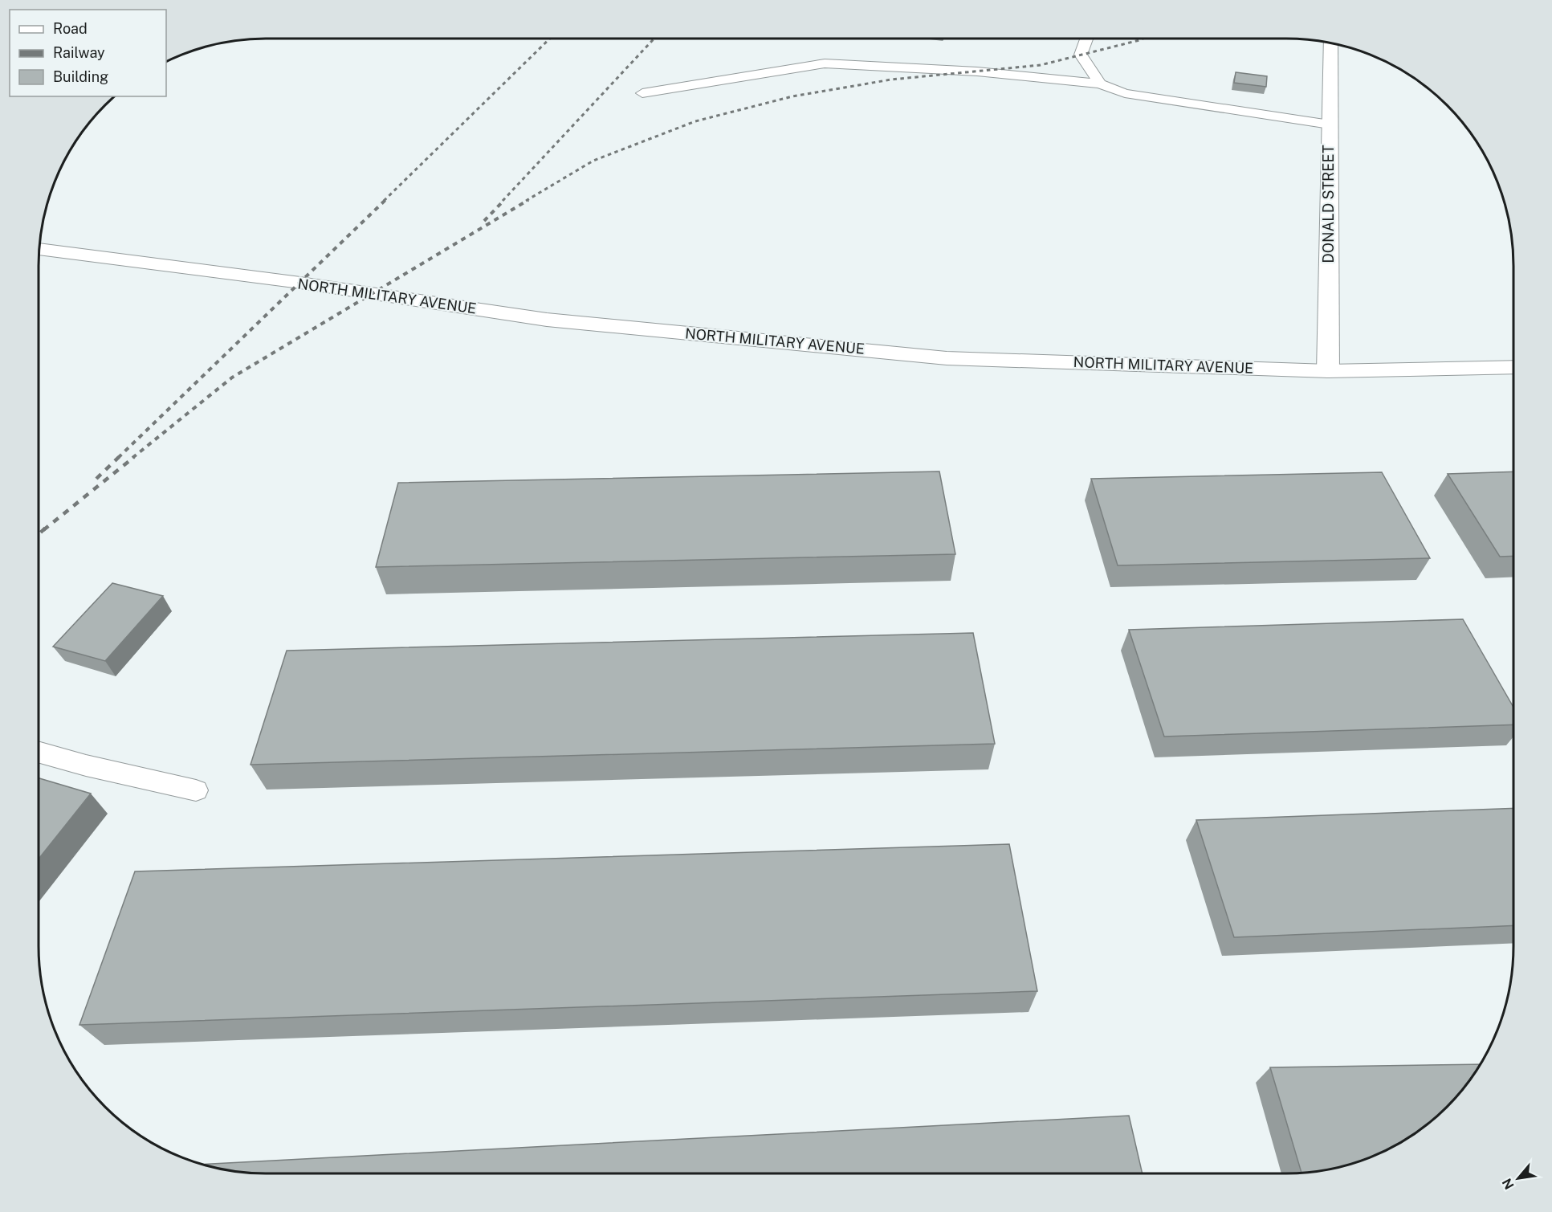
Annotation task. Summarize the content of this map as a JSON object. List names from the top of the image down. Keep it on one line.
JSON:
{"streets":{"street":["DONALD STREET","NORTH MILITARY AVENUE"]},"crossings":[["DONALD STREET","NORTH MILITARY AVENUE"]],"legend":["Road","Railway","Building"],"north":"bottom left"}
